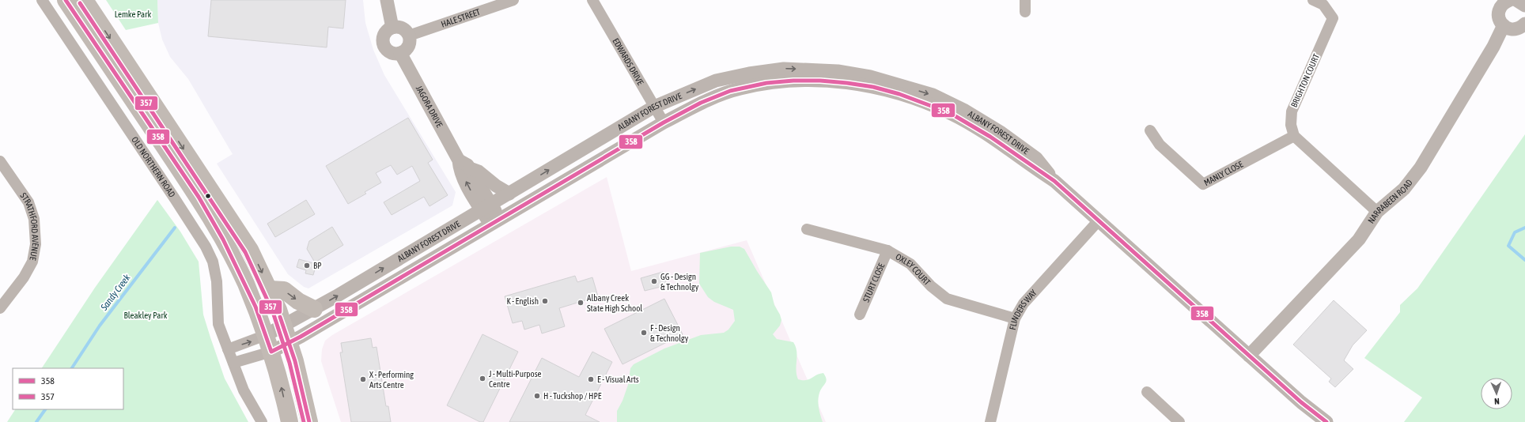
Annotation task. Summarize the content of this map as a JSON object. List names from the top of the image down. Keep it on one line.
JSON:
{"streets":{"street":["HALE STREET","EDWARDS DRIVE","BRIGHTON COURT","JAGORA DRIVE","ALBANY FOREST DRIVE","OLD NORTHERN ROAD","MANLY CLOSE","NARRABEEN ROAD","STRATHFORD AVENUE","OXLEY COURT","STURT CLOSE","FLINDERS WAY"]},"crossings":[["HALE STREET","JAGORA DRIVE"],["EDWARDS DRIVE","ALBANY FOREST DRIVE"],["BRIGHTON COURT","MANLY CLOSE"],["JAGORA DRIVE","ALBANY FOREST DRIVE"],["ALBANY FOREST DRIVE","NARRABEEN ROAD"],["ALBANY FOREST DRIVE","FLINDERS WAY"],["OXLEY COURT","STURT CLOSE"],["OXLEY COURT","FLINDERS WAY"]],"water":["Sandy Creek"],"parks":["Lemke Park","Bleakley Park"],"places":["BP","GG - Design & Technolgy","K - English","Albany Creek State High School","F - Design & Technolgy","J - Multi-Purpose Centre","X - Performing Arts Centre","E - Visual Arts","H - Tuckshop / HPE"],"lines":["transit line 358","transit line 357"],"legend":["358","357"],"north":"bottom"}
